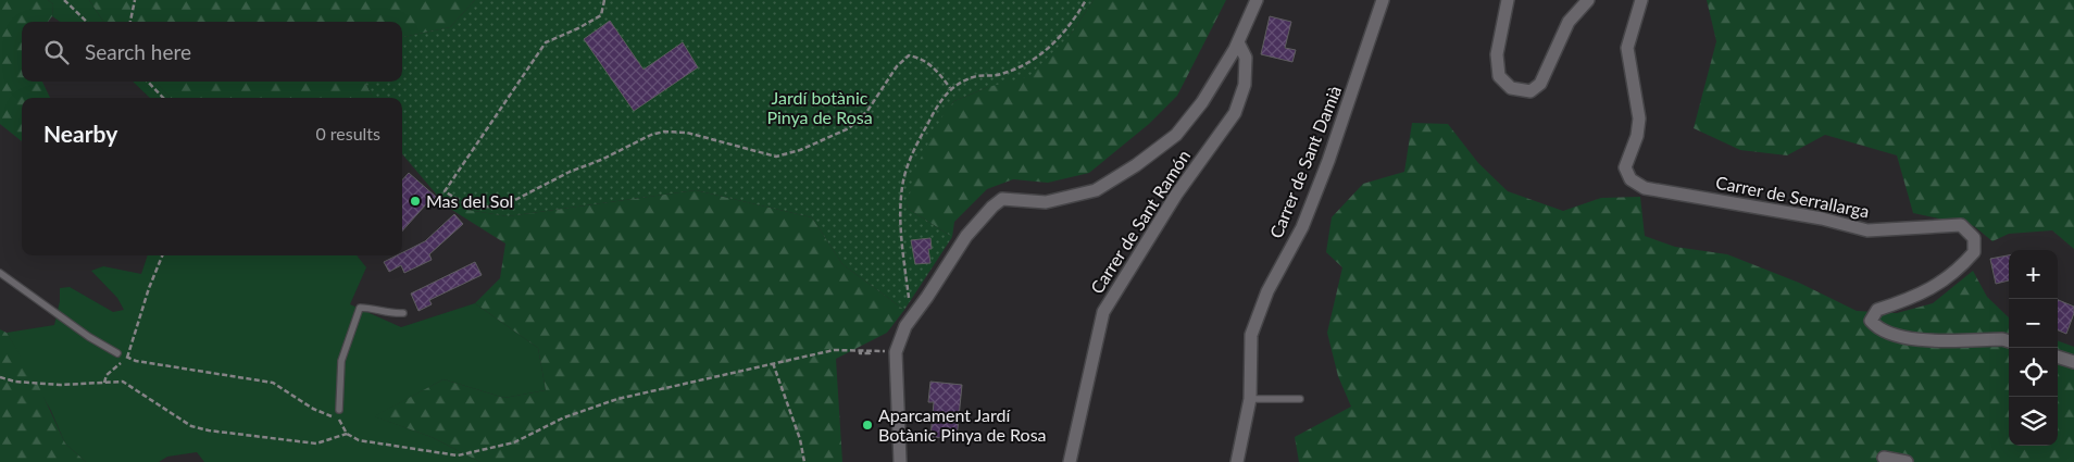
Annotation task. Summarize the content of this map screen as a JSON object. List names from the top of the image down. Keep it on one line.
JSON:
{"streets":{"street":["Carrer de Sant Damià","Carrer de Serrallarga","Carrer de Sant Ramón"]},"parks":["Jardí botànic Pinya de Rosa"],"places":["Mas del Sol","Aparcament Jardí Botànic Pinya de Rosa"],"page":{"search":"Search here","heading":["Nearby","0 results"],"map_buttons":["+","−"]}}
